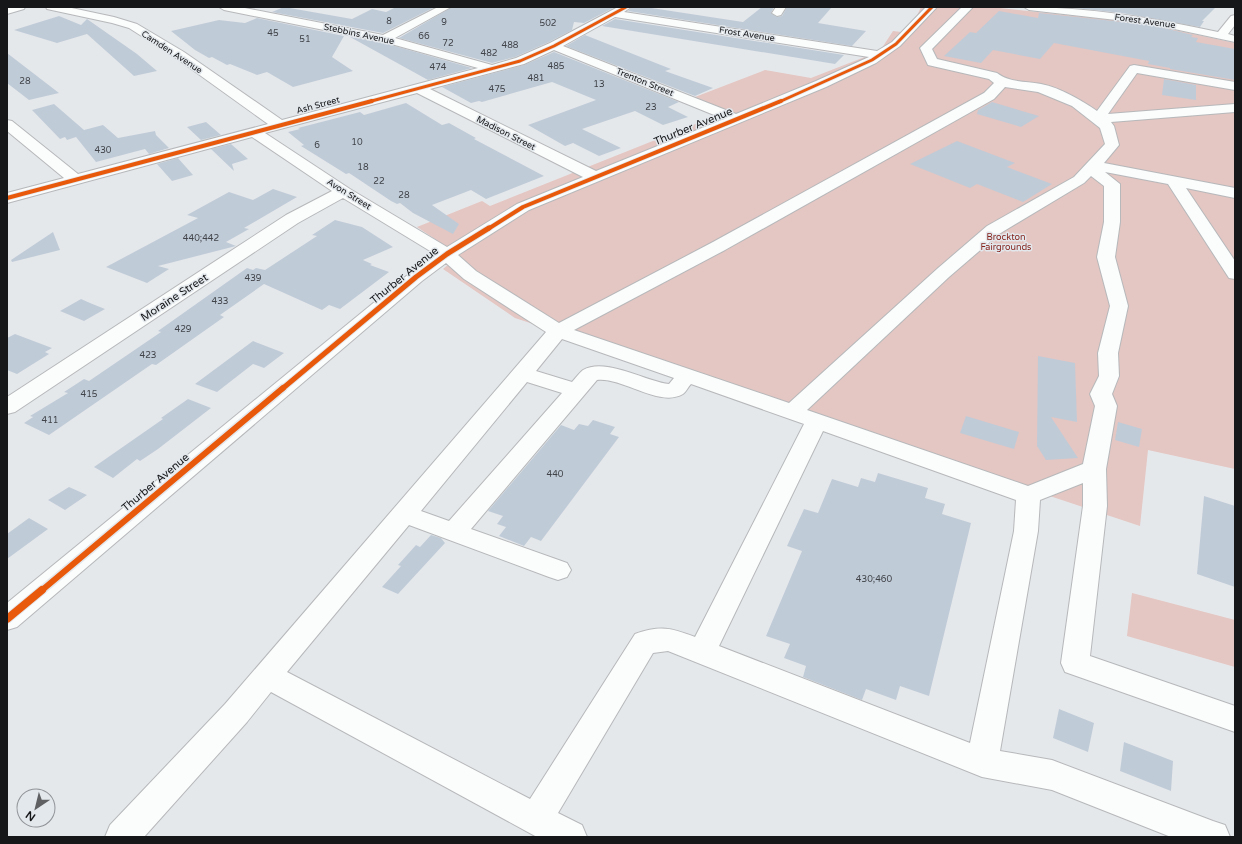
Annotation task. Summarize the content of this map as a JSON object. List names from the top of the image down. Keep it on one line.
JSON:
{"streets":{"street":["Forest Avenue","Stebbins Avenue","Frost Avenue","Camden Avenue","Trenton Street","Ash Street","Thurber Avenue","Madison Street","Avon Street","Moraine Street"]},"crossings":[["Stebbins Avenue","Ash Street"],["Frost Avenue","Ash Street"],["Frost Avenue","Thurber Avenue"],["Camden Avenue","Ash Street"],["Trenton Street","Ash Street"],["Trenton Street","Thurber Avenue"],["Ash Street","Madison Street"],["Ash Street","Avon Street"],["Thurber Avenue","Madison Street"],["Thurber Avenue","Avon Street"],["Avon Street","Moraine Street"]],"parks":["Brockton Fairgrounds"],"house_numbers":["8","9","502","45","66","51","72","488","482","485","474","481","28","13","475","23","10","6","430","18","22","28","440;442","439","433","429","423","415","411","440","430;460"],"north":"bottom left"}
